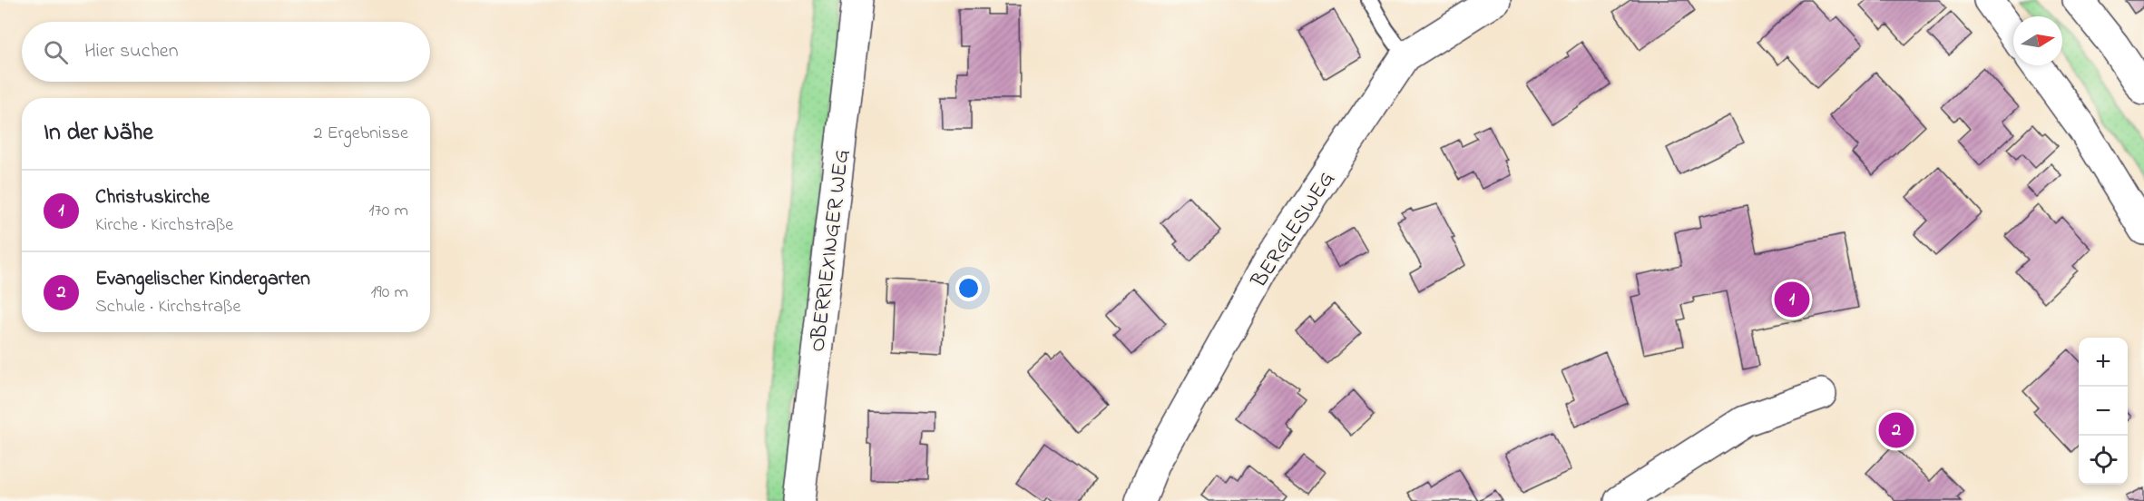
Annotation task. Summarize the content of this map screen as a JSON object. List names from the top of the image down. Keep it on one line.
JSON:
{"streets":{"street":["BERGLESWEG","OBERRIEXINGER WEG"]},"north":"right","page":{"search":"Hier suchen","heading":["In der Nähe","2 Ergebnisse"],"list":[{"mark":"1","name":"Christuskirche","note":"Kirche · Kirchstraße","value":"170 m"},{"mark":"2","name":"Evangelischer Kindergarten","note":"Schule · Kirchstraße","value":"190 m"}],"pins":["1","2"],"map_buttons":["+","−"]}}
